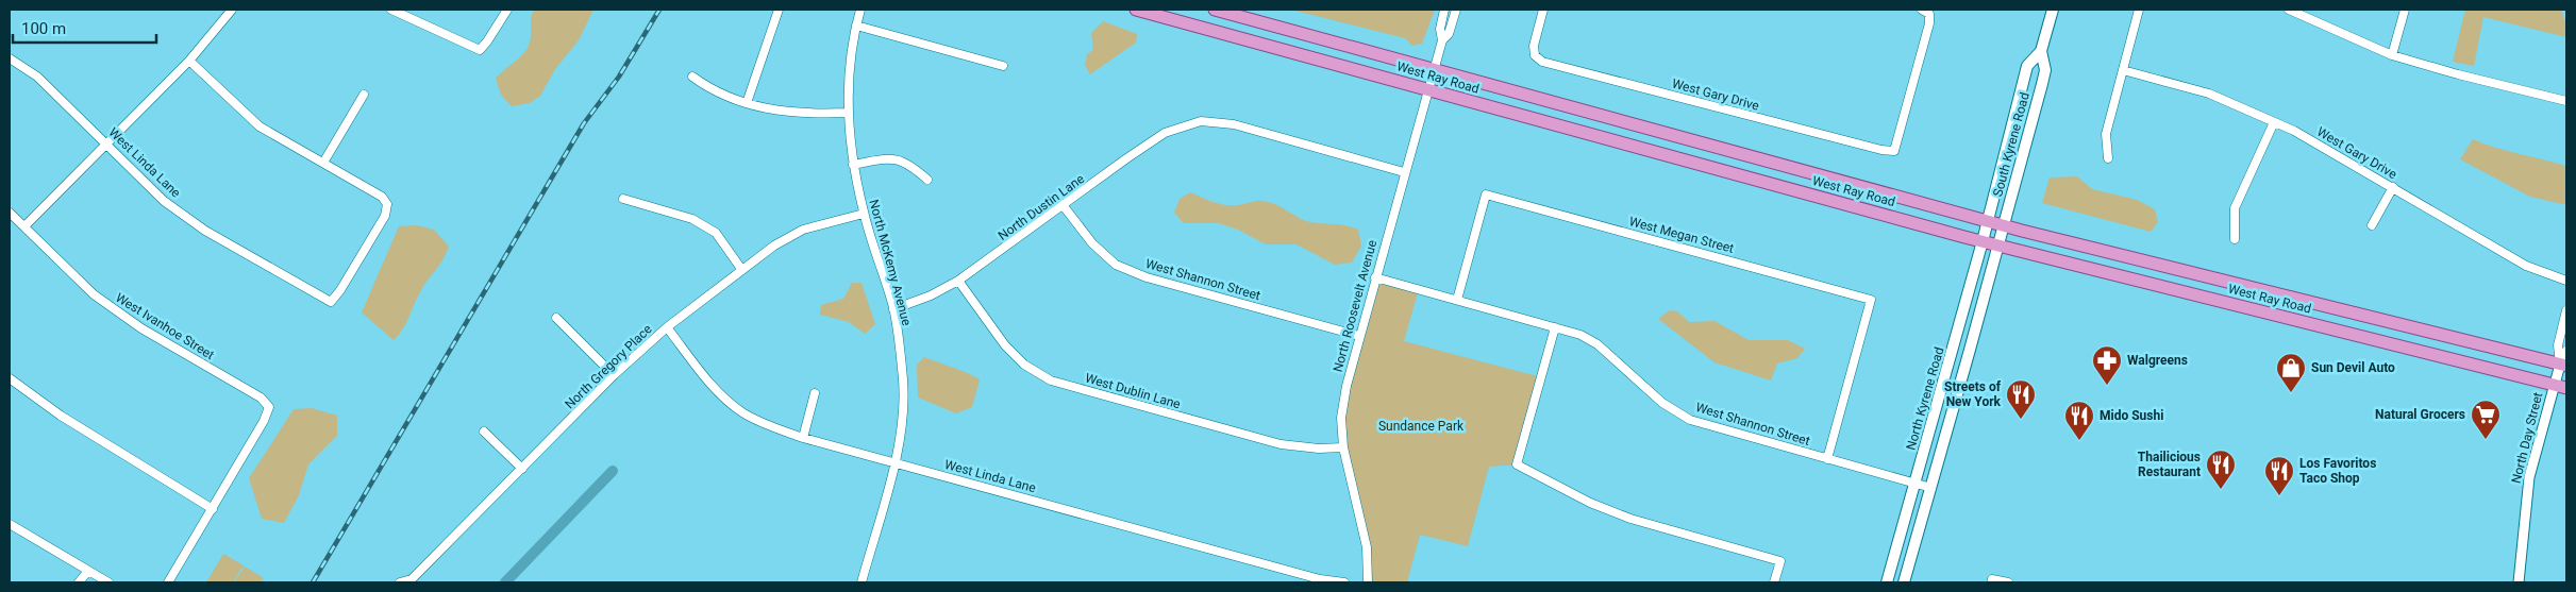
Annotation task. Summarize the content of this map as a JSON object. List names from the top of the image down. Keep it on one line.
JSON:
{"streets":{"main road":["West Ray Road","South Kyrene Road","North Kyrene Road"],"street":["West Gary Drive","West Linda Lane","North Dustin Lane","West Megan Street","North McKemy Avenue","West Shannon Street","North Roosevelt Avenue","West Ivanhoe Street","North Gregory Place","West Dublin Lane","North Day Street"]},"crossings":[["West Ray Road","South Kyrene Road"],["West Ray Road","North Roosevelt Avenue"],["West Ray Road","North Kyrene Road"],["West Ray Road","North Day Street"],["South Kyrene Road","North Kyrene Road"],["West Linda Lane","North McKemy Avenue"],["West Linda Lane","North Gregory Place"],["North Dustin Lane","North McKemy Avenue"],["North Dustin Lane","West Shannon Street"],["North Dustin Lane","North Roosevelt Avenue"],["North Dustin Lane","West Dublin Lane"],["West Megan Street","West Shannon Street"],["North McKemy Avenue","North Gregory Place"],["West Shannon Street","North Roosevelt Avenue"],["West Shannon Street","North Kyrene Road"],["North Roosevelt Avenue","West Dublin Lane"]],"parks":["Sundance Park"],"places":{"pharmacy":["Walgreens"],"shop":["Sun Devil Auto"],"restaurant":["Streets of New York","Mido Sushi","Thailicious Restaurant","Los Favoritos Taco Shop"],"supermarket":["Natural Grocers"]},"scale_bar":"100 m"}
